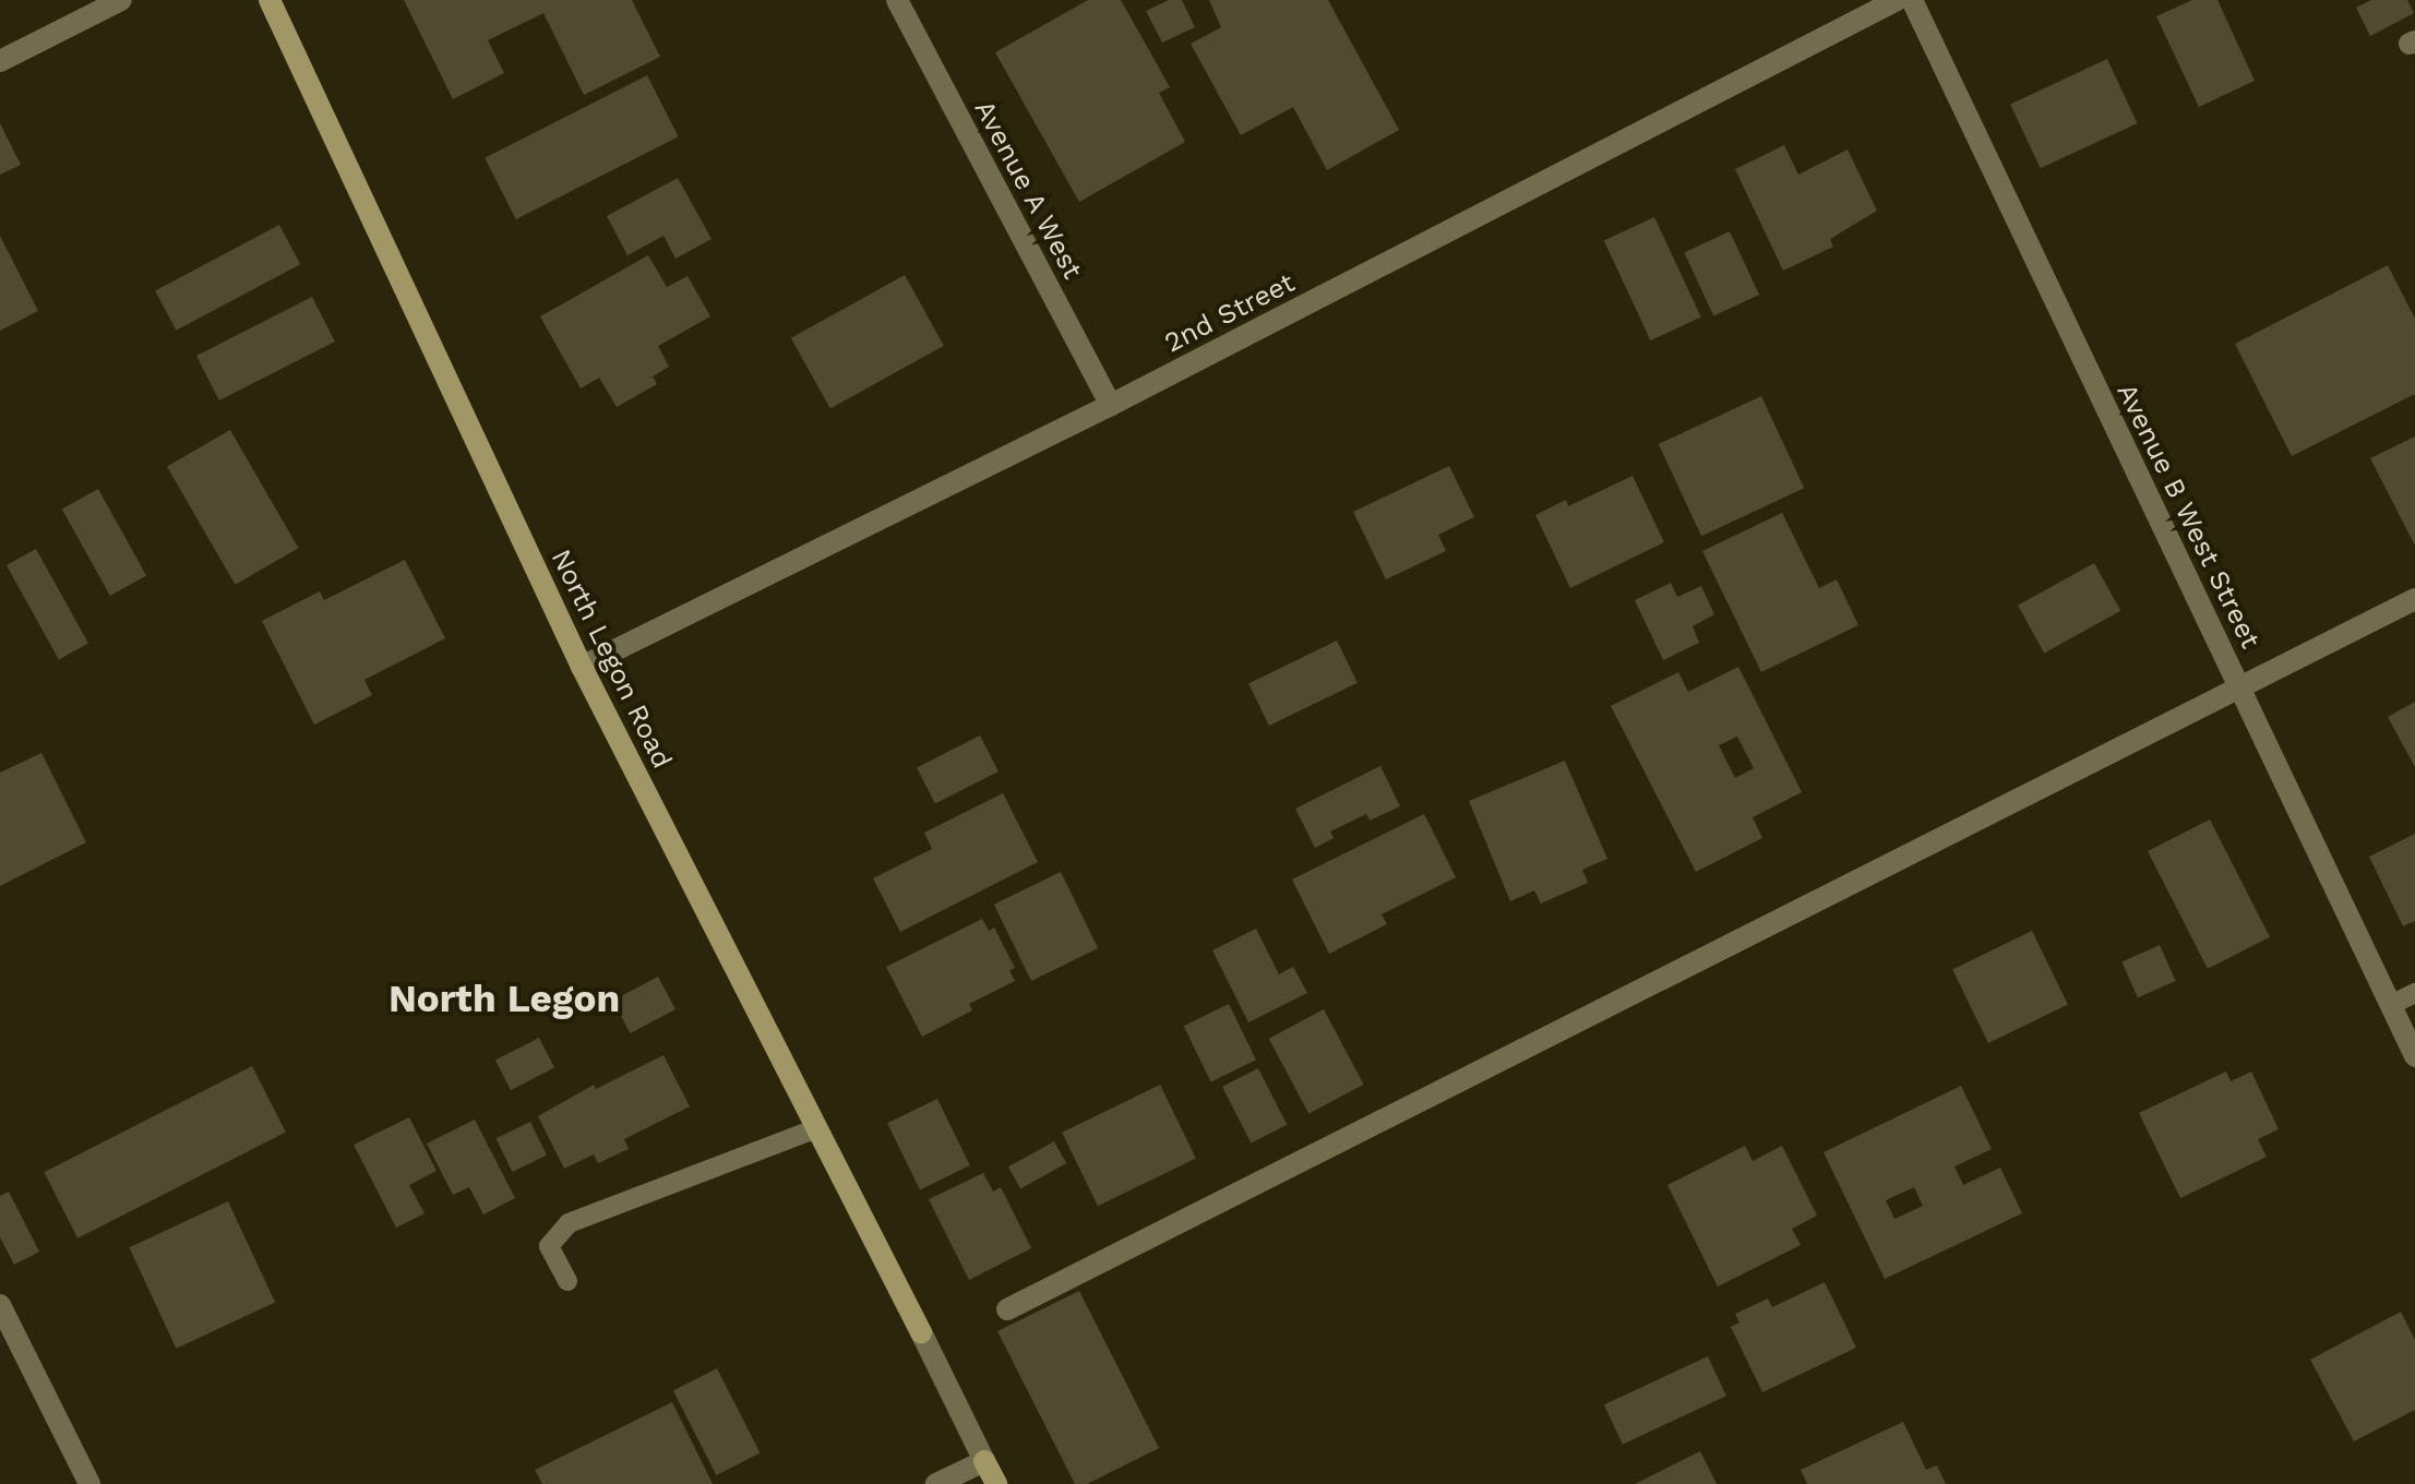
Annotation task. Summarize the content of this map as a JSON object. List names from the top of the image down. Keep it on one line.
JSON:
{"streets":{"street":["Avenue A West","2nd Street","Avenue B West Street","North Legon Road"]},"crossings":[["Avenue A West","2nd Street"],["2nd Street","North Legon Road"]],"districts":["North Legon"]}
